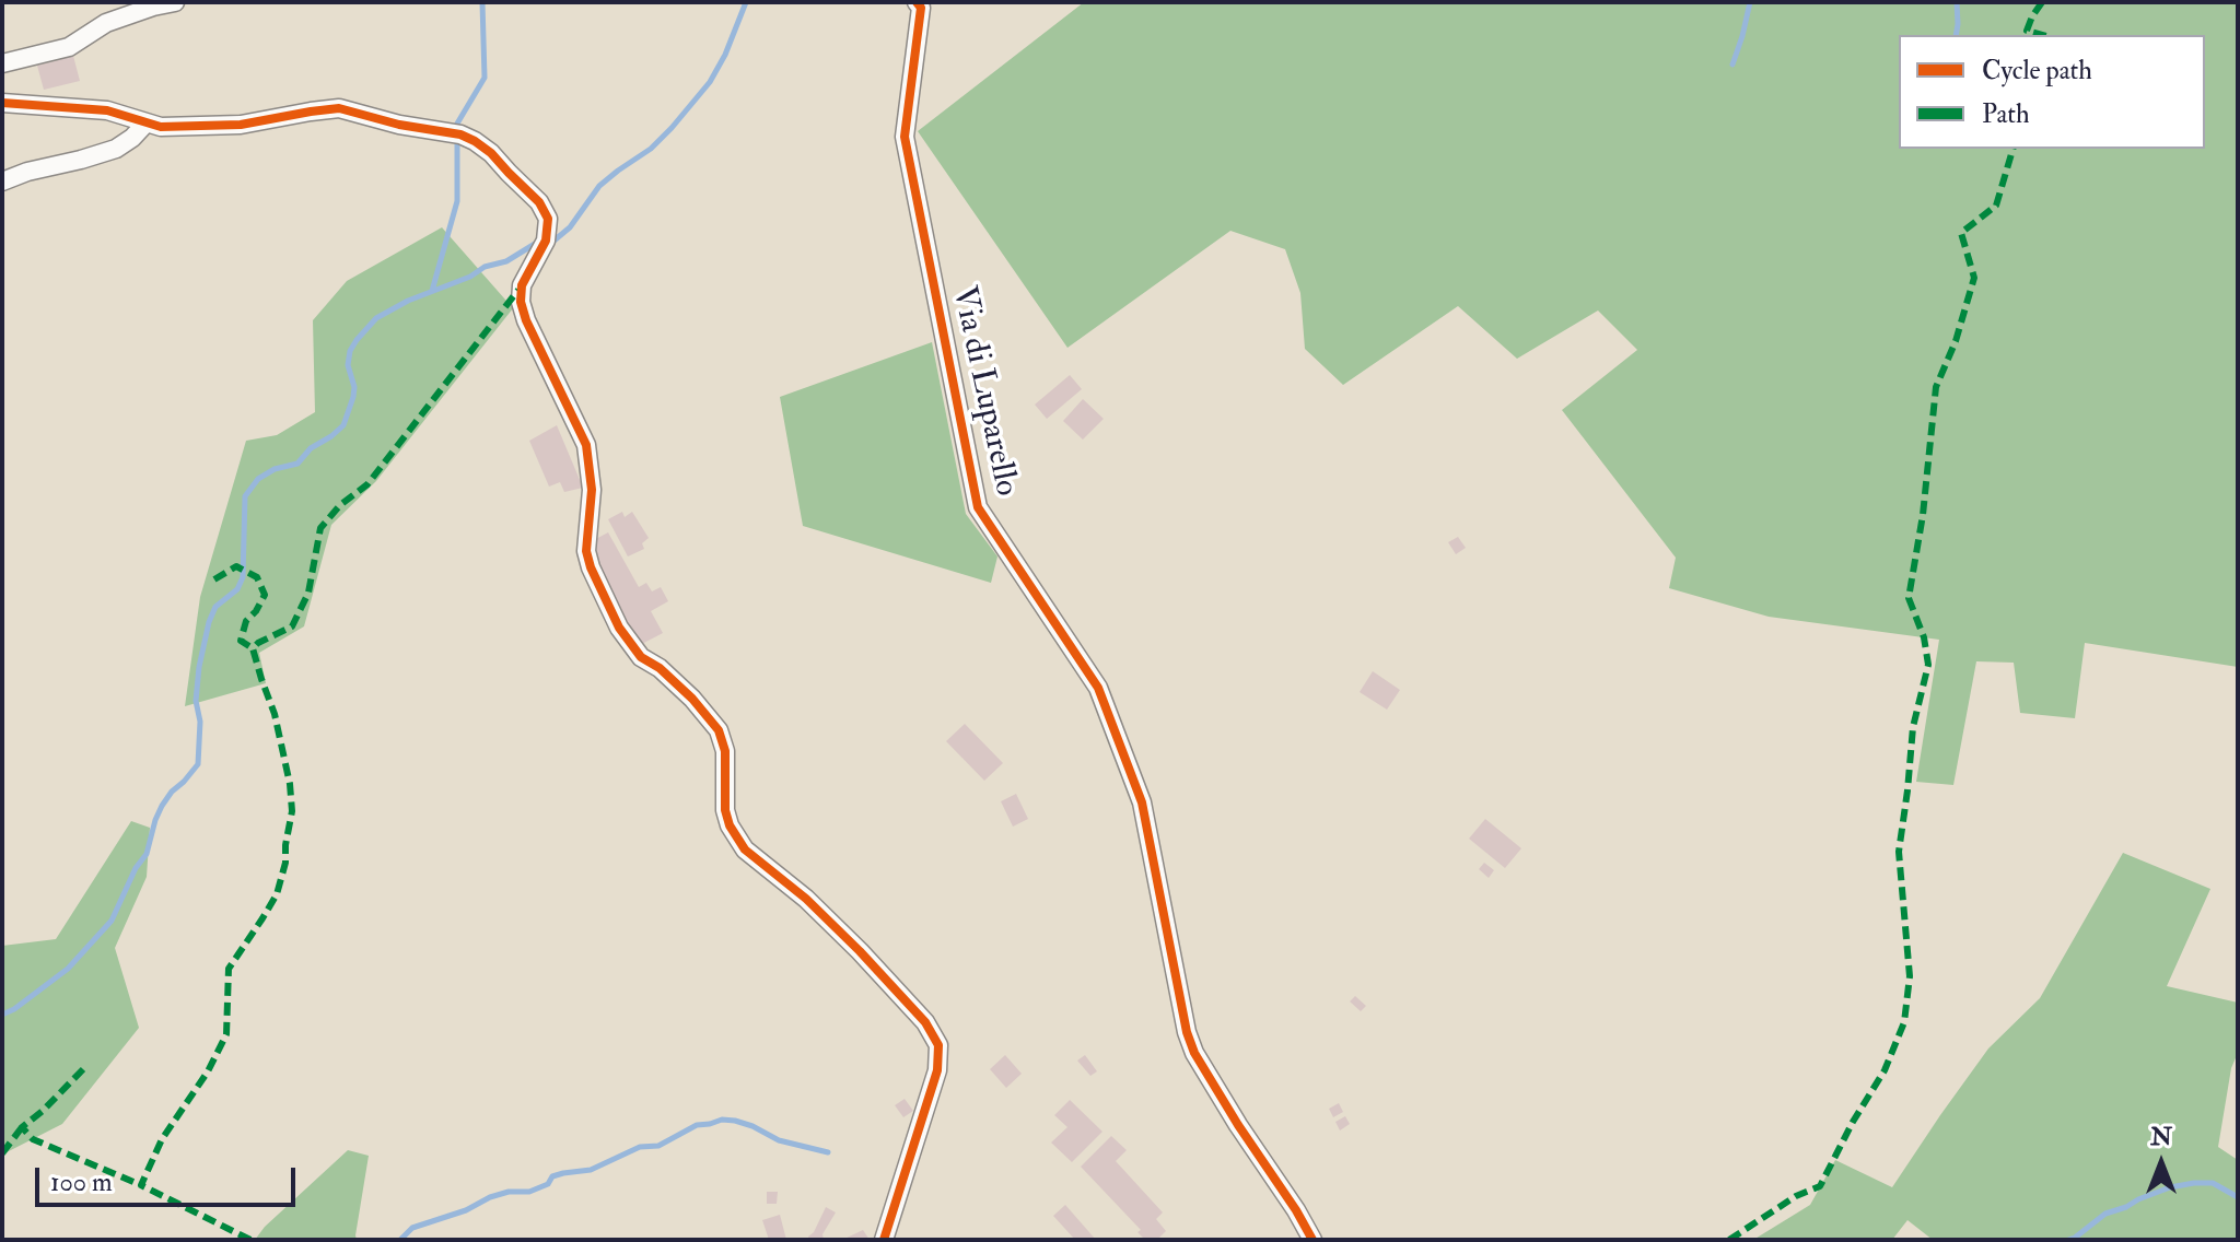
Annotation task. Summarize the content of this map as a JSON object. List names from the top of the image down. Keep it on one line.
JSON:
{"streets":{"street":["Via di Luparello"]},"legend":["Cycle path","Path"],"scale_bar":"100 m","north":"top"}
